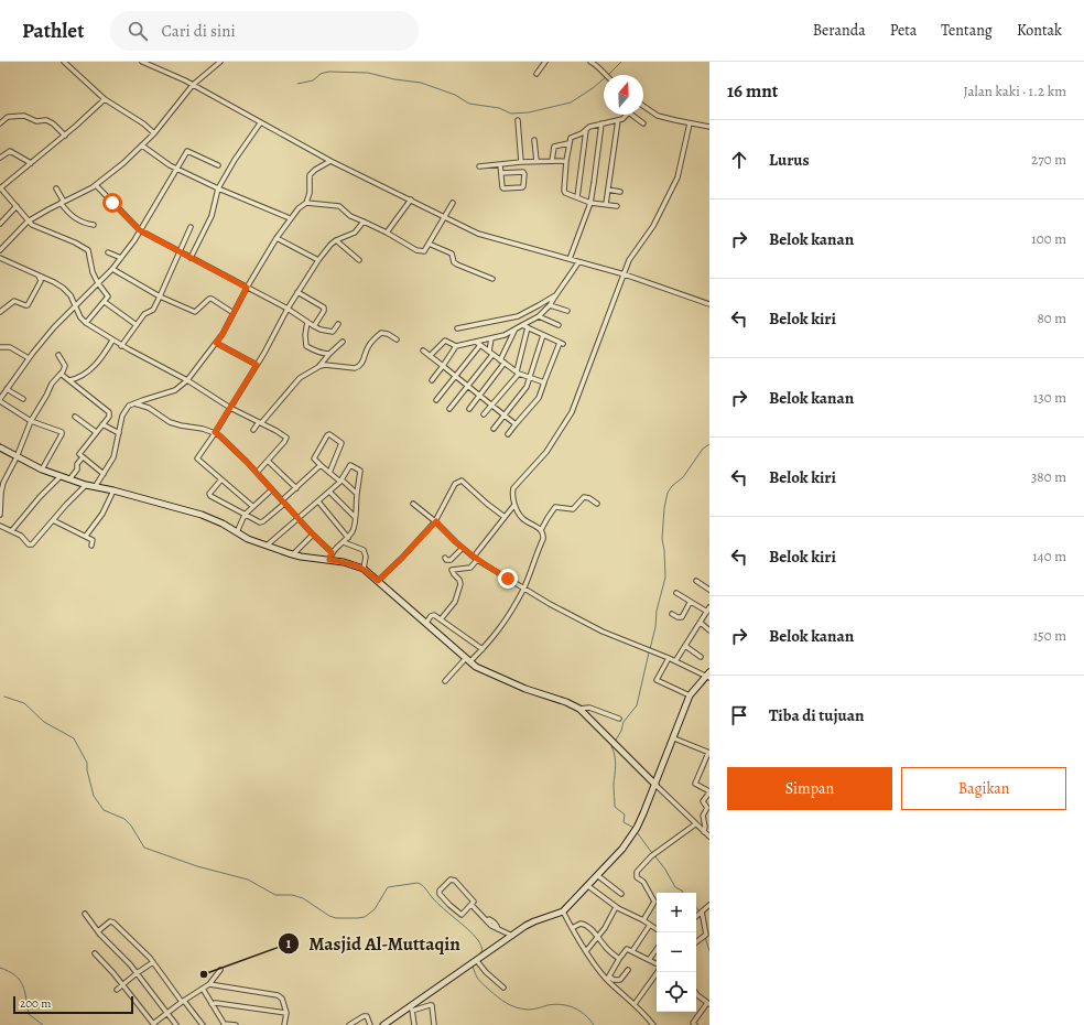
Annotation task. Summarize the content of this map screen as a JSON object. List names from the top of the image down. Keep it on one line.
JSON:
{"places":["Masjid Al-Muttaqin"],"scale_bar":"200 m","north":"top","page":{"header":"Pathlet","search":"Cari di sini","nav":["Beranda","Peta","Tentang","Kontak"],"heading":["16 mnt","Jalan kaki · 1.2 km"],"list":[["Lurus","270 m"],["Belok kanan","100 m"],["Belok kiri","80 m"],["Belok kanan","130 m"],["Belok kiri","380 m"],["Belok kiri","140 m"],["Belok kanan","150 m"],"Tiba di tujuan"],"buttons":["Simpan","Bagikan"],"map_buttons":["+","−"],"scale":"200 m"}}
